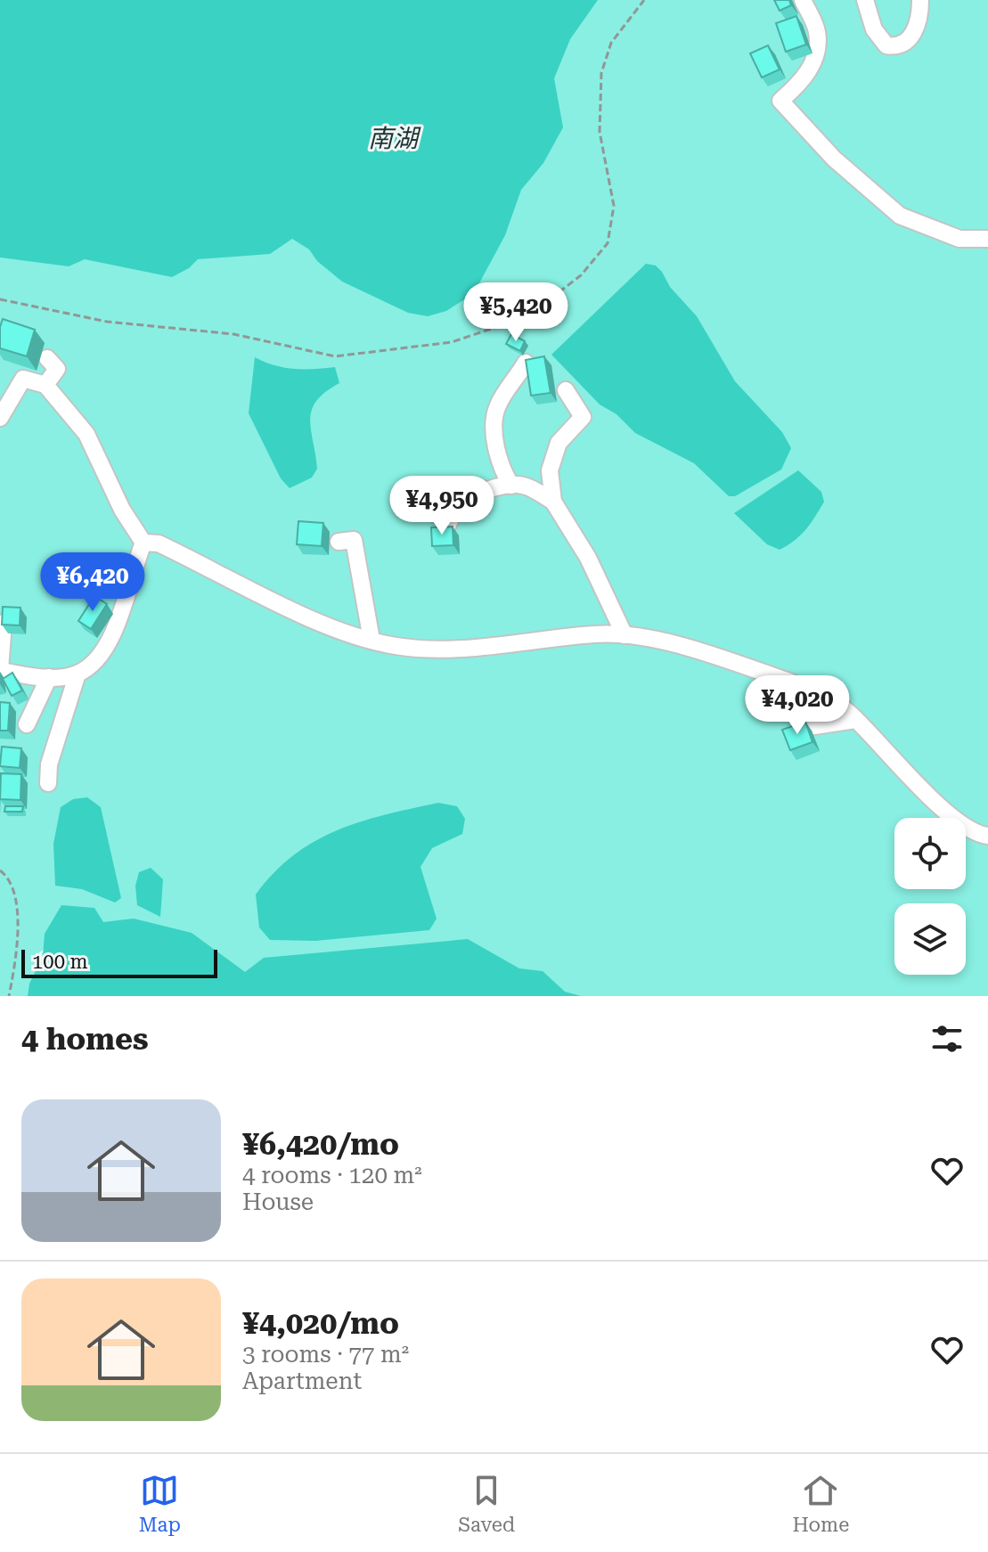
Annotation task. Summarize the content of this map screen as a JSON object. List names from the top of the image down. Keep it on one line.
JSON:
{"water":["南湖"],"scale_bar":"100 m","page":{"price":["¥5,420","¥4,950","¥6,420","¥4,020"],"scale":"100 m","heading":"4 homes","list":[{"name":"¥6,420/mo","note":"4 rooms · 120 m² · House"},{"name":"¥4,020/mo","note":"3 rooms · 77 m² · Apartment"}],"tabs":["Map","Saved","Home"]}}
